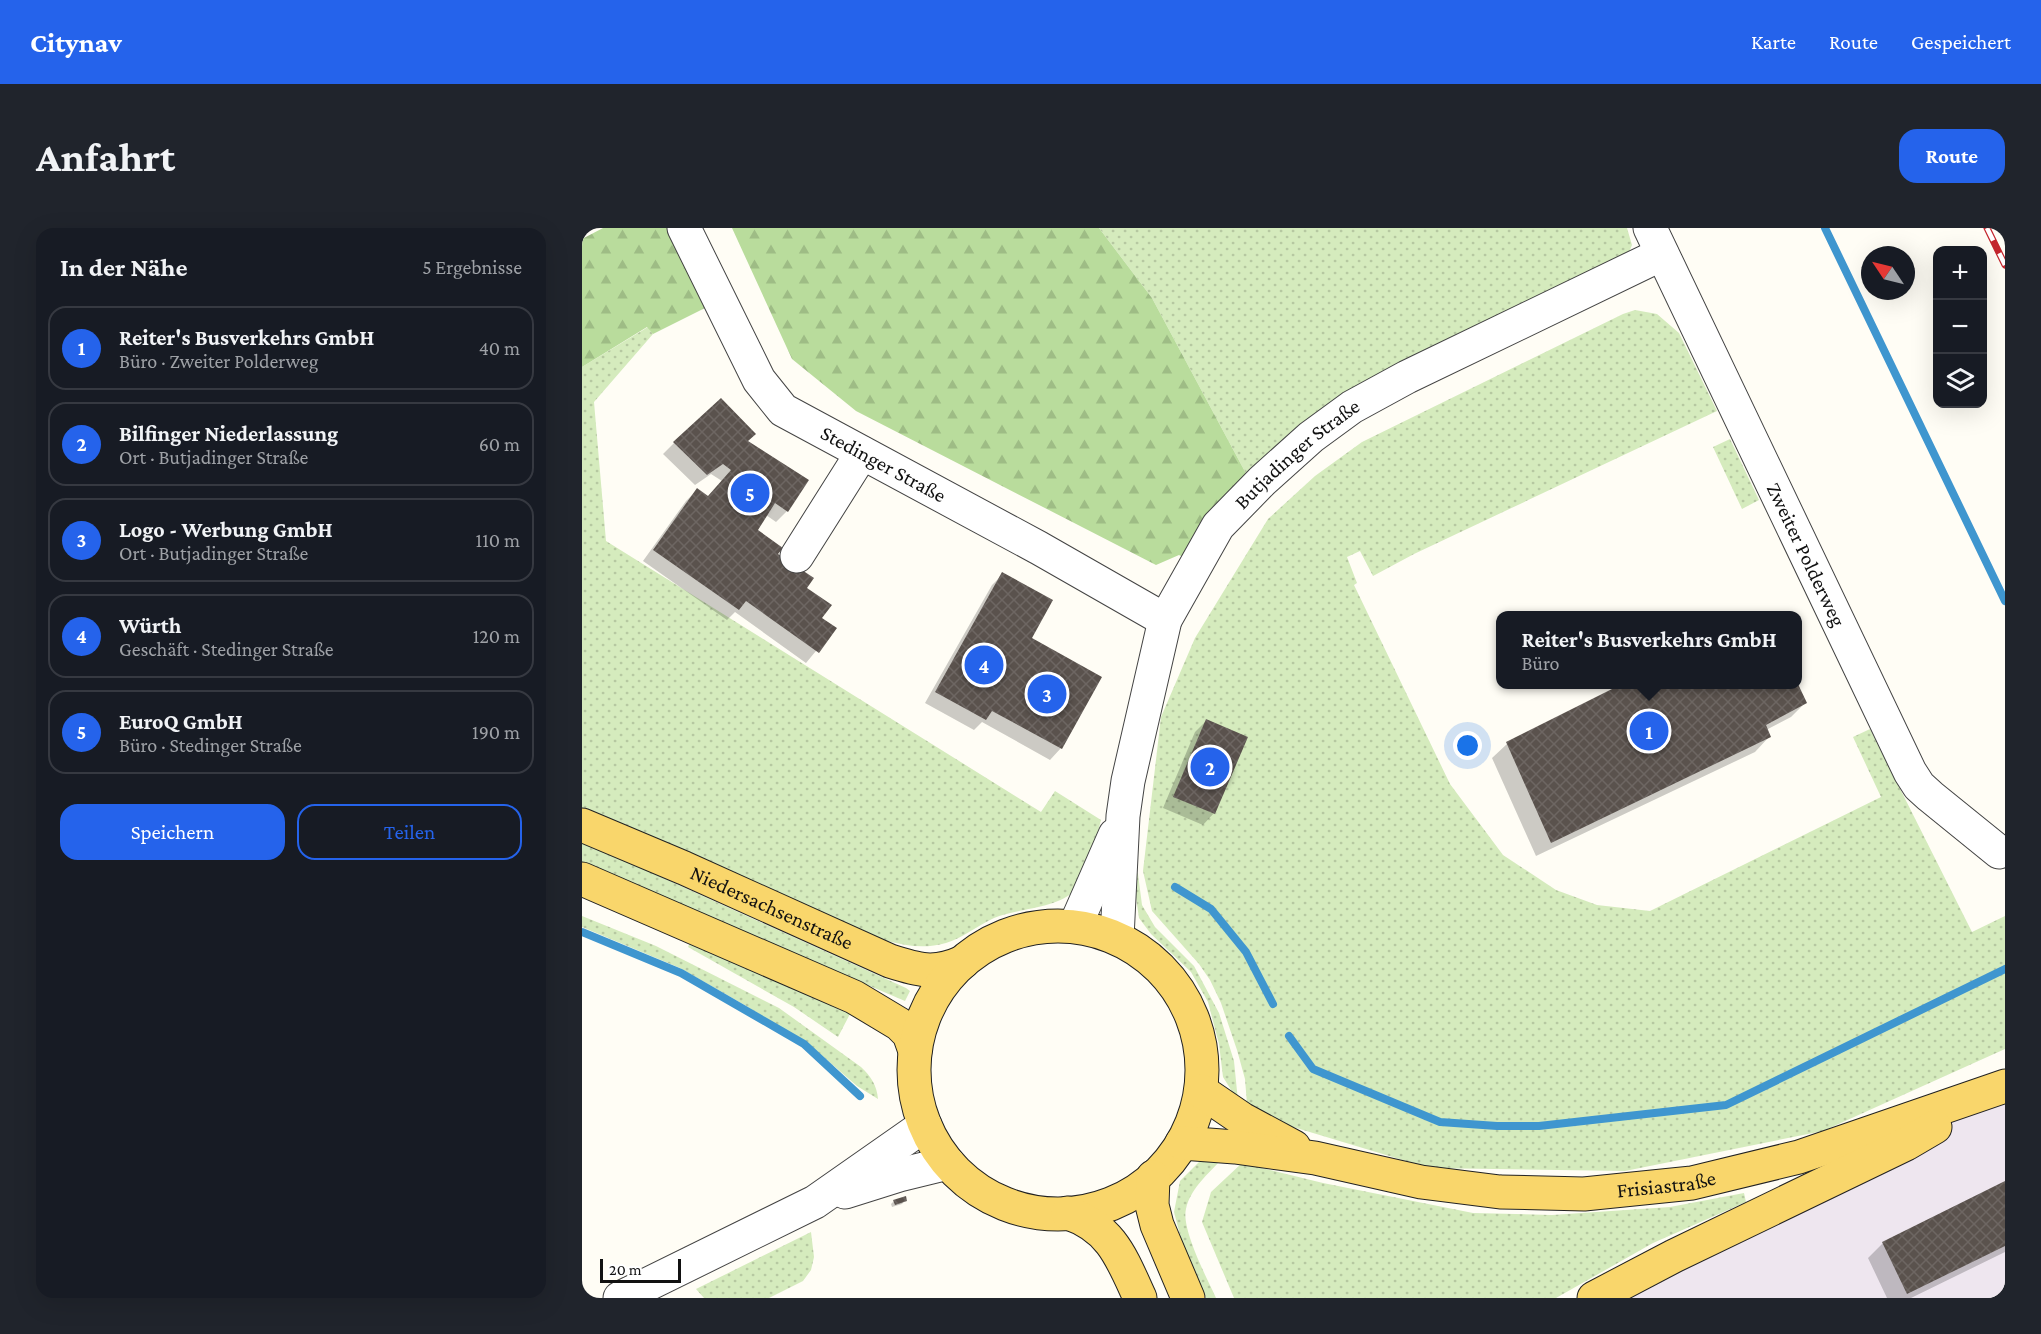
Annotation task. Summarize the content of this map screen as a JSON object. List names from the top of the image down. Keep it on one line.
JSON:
{"streets":{"main road":["Niedersachsenstraße","Frisiastraße"],"street":["Butjadinger Straße","Stedinger Straße","Zweiter Polderweg"]},"crossings":[["Butjadinger Straße","Stedinger Straße"],["Butjadinger Straße","Zweiter Polderweg"],["Butjadinger Straße","Niedersachsenstraße"],["Niedersachsenstraße","Frisiastraße"]],"scale_bar":"20 m","north":"top left","page":{"header":"Citynav","nav":["Karte","Route","Gespeichert"],"buttons":["Route",["Speichern","Teilen"]],"title":"Anfahrt","heading":["In der Nähe","5 Ergebnisse"],"map_buttons":["+","−"],"list":[{"mark":"1","name":"Reiter's Busverkehrs GmbH","note":"Büro · Zweiter Polderweg","value":"40 m"},{"mark":"2","name":"Bilfinger Niederlassung","note":"Ort · Butjadinger Straße","value":"60 m"},{"mark":"3","name":"Logo - Werbung GmbH","note":"Ort · Butjadinger Straße","value":"110 m"},{"mark":"4","name":"Würth","note":"Geschäft · Stedinger Straße","value":"120 m"},{"mark":"5","name":"EuroQ GmbH","note":"Büro · Stedinger Straße","value":"190 m"}],"pins":["5","4","3","1","2"],"popup":["Reiter's Busverkehrs GmbH","Büro"],"scale":"20 m"}}
